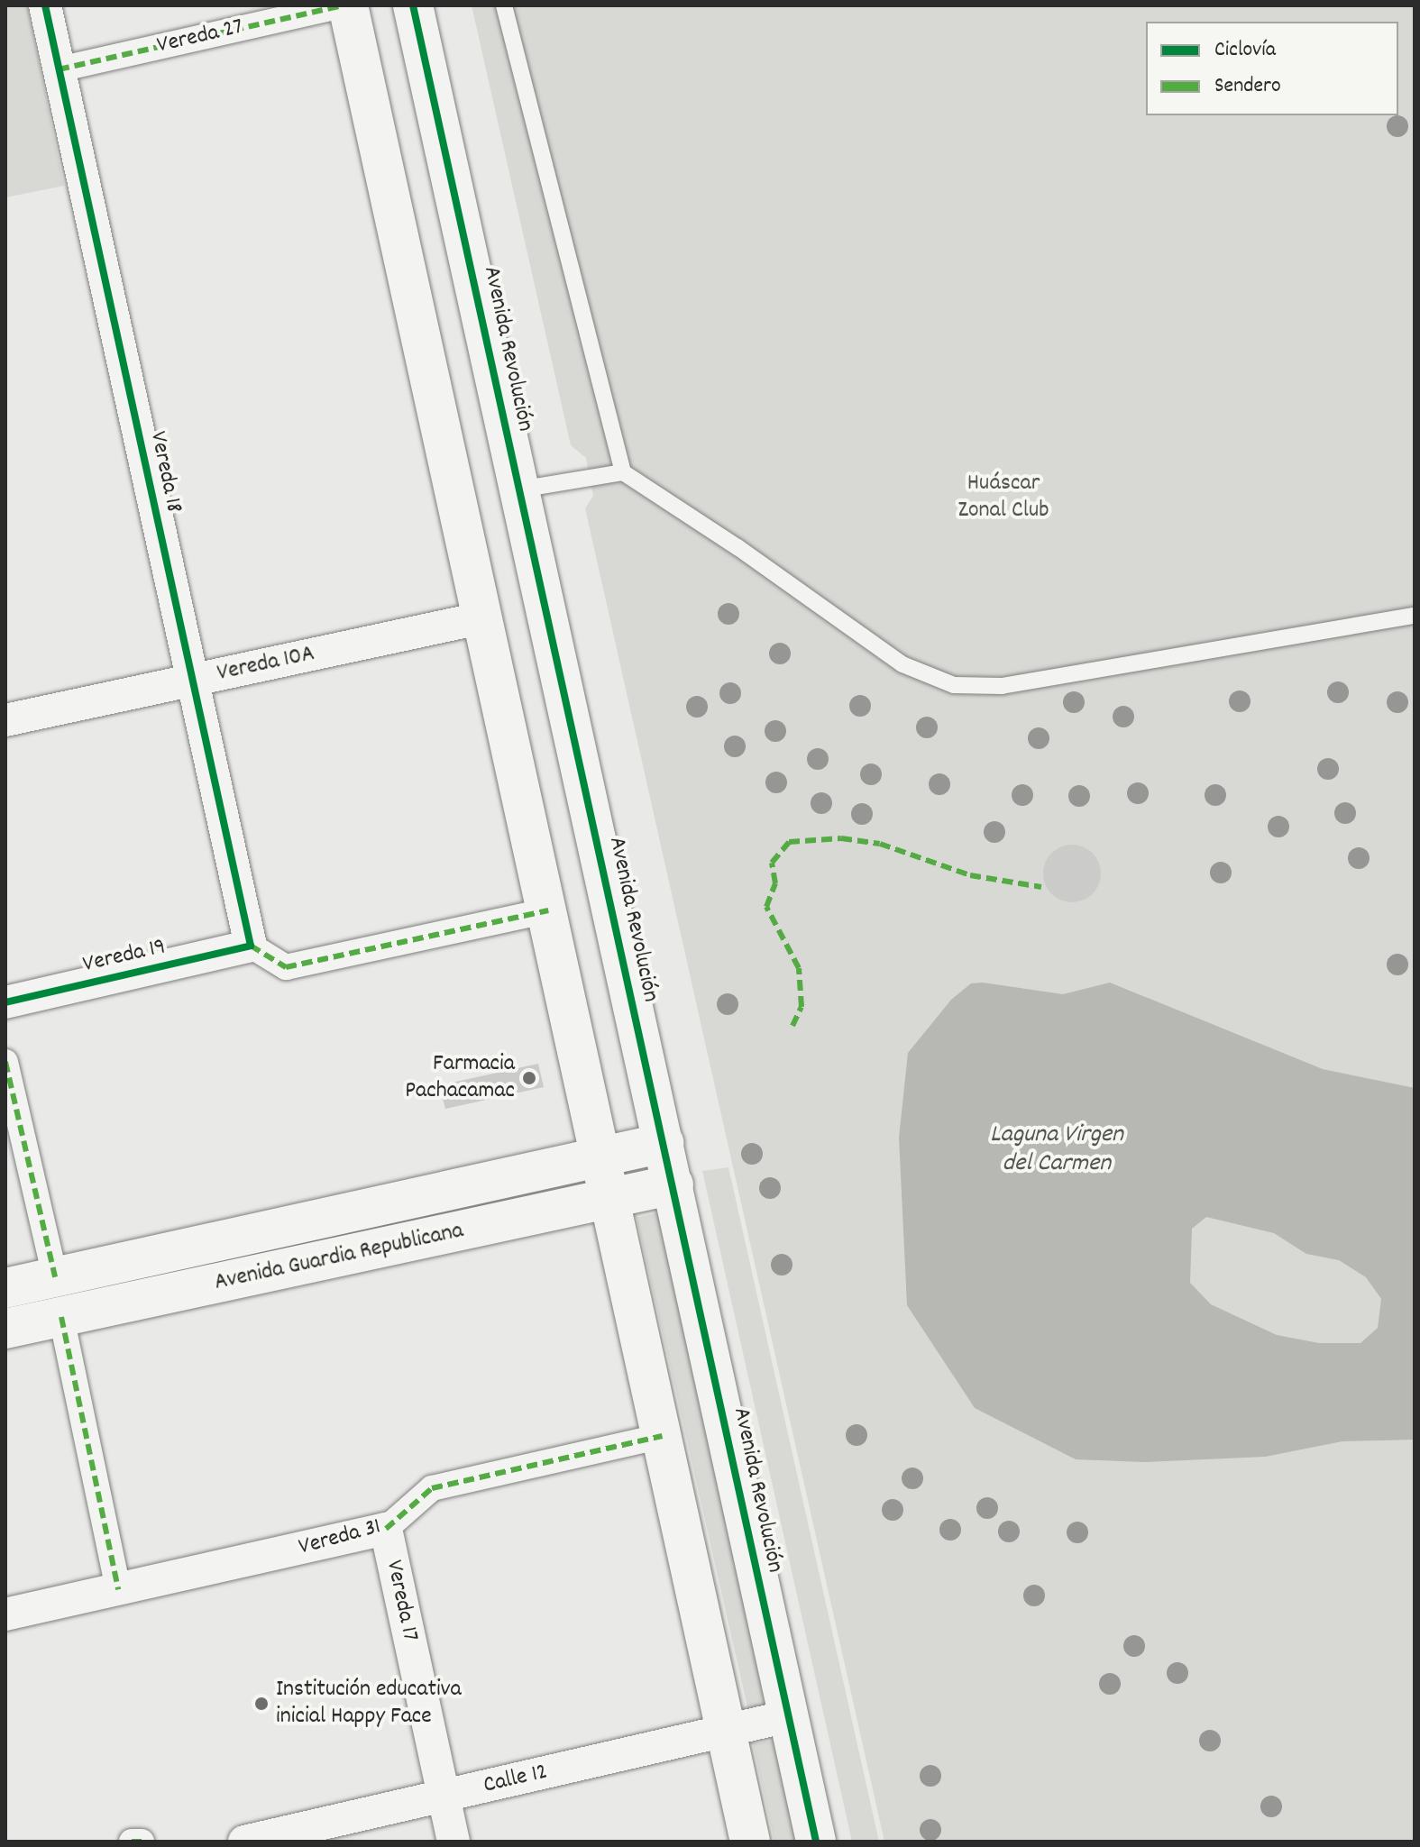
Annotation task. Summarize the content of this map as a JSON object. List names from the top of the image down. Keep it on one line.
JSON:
{"streets":{"street":["Vereda 27","Avenida Revolución","Vereda 18","Vereda 10A","Vereda 19","Avenida Guardia Republicana","Vereda 31","Vereda 17","Calle 12"]},"crossings":[["Vereda 27","Vereda 18"],["Avenida Revolución","Avenida Guardia Republicana"],["Avenida Revolución","Calle 12"],["Vereda 18","Vereda 10A"],["Vereda 18","Vereda 19"],["Vereda 31","Vereda 17"],["Vereda 17","Calle 12"]],"water":["Laguna Virgen del Carmen"],"parks":["Huáscar Zonal Club"],"places":["Farmacia Pachacamac","Institución educativa inicial Happy Face"],"legend":["Ciclovía","Sendero"]}
